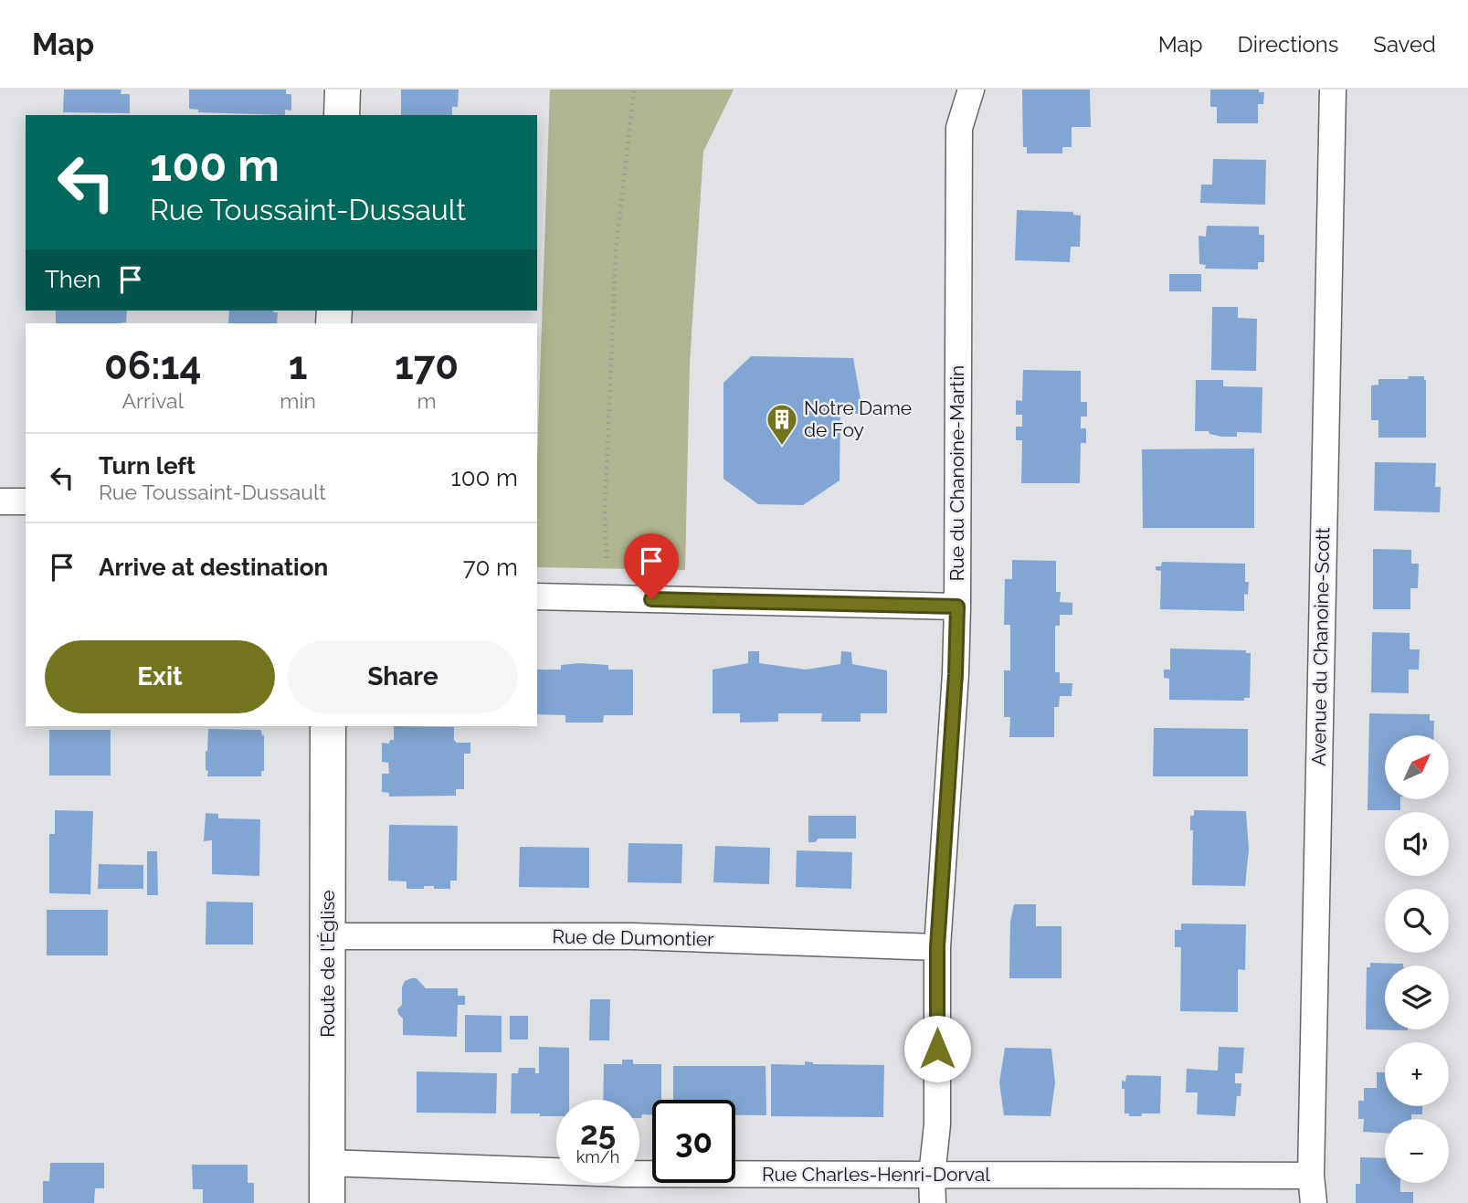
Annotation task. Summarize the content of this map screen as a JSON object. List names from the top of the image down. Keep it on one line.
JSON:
{"streets":{"main road":["Route de l'Église"],"street":["Rue du Chanoine-Martin","Avenue du Chanoine-Scott","Rue de Dumontier","Rue Charles-Henri-Dorval"]},"crossings":[["Rue du Chanoine-Martin","Rue de Dumontier"],["Rue du Chanoine-Martin","Rue Charles-Henri-Dorval"],["Avenue du Chanoine-Scott","Rue Charles-Henri-Dorval"],["Rue de Dumontier","Route de l'Église"],["Route de l'Église","Rue Charles-Henri-Dorval"]],"places":{"building":["Notre Dame de Foy"]},"north":"top right","page":{"header":"Map","nav":["Map","Directions","Saved"],"turn":["100 m","Rue Toussaint-Dussault"],"then":"Then","eta":["06:14","Arrival","1","min","170","m"],"list":[{"name":"Turn left","note":"Rue Toussaint-Dussault","value":"100 m"},{"name":"Arrive at destination","value":"70 m"}],"buttons":["Exit","Share"],"map_buttons":["+","−"],"speed":"25 km/h","limit":"30"}}
